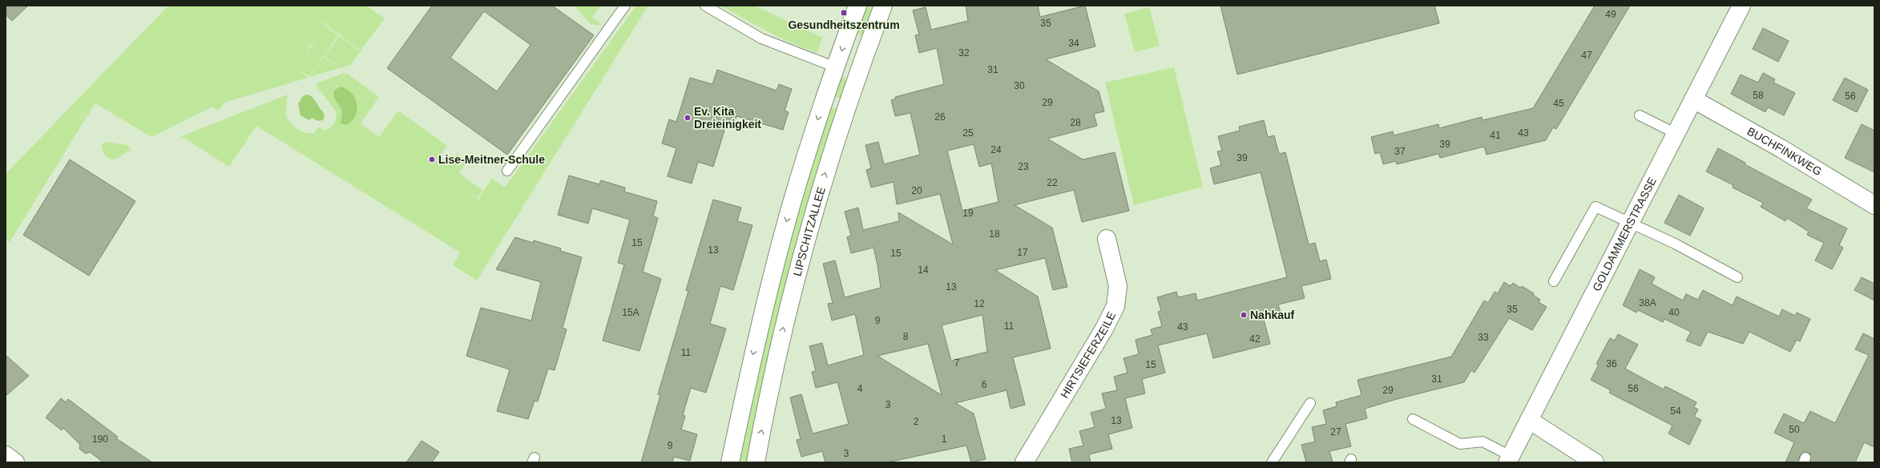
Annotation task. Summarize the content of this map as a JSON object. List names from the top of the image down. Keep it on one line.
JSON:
{"streets":{"street":["BUCHFINKWEG","LIPSCHITZALLEE","GOLDAMMERSTRASSE","HIRTSIEFERZEILE"]},"crossings":[["BUCHFINKWEG","GOLDAMMERSTRASSE"]],"places":{"transit":["Gesundheitszentrum"],"other":["Ev. Kita Dreieinigkeit","Lise-Meitner-Schule","Nahkauf"]},"house_numbers":["49","35","34","32","47","31","30","58","56","29","45","26","28","25","43","41","39","24","37","39","23","22","20","19","18","15","13","17","15","14","13","38A","12","35","15A","40","9","11","43","8","33","42","11","7","36","15","31","6","4","56","29","3","54","13","2","50","27","190","1","9","3"]}
